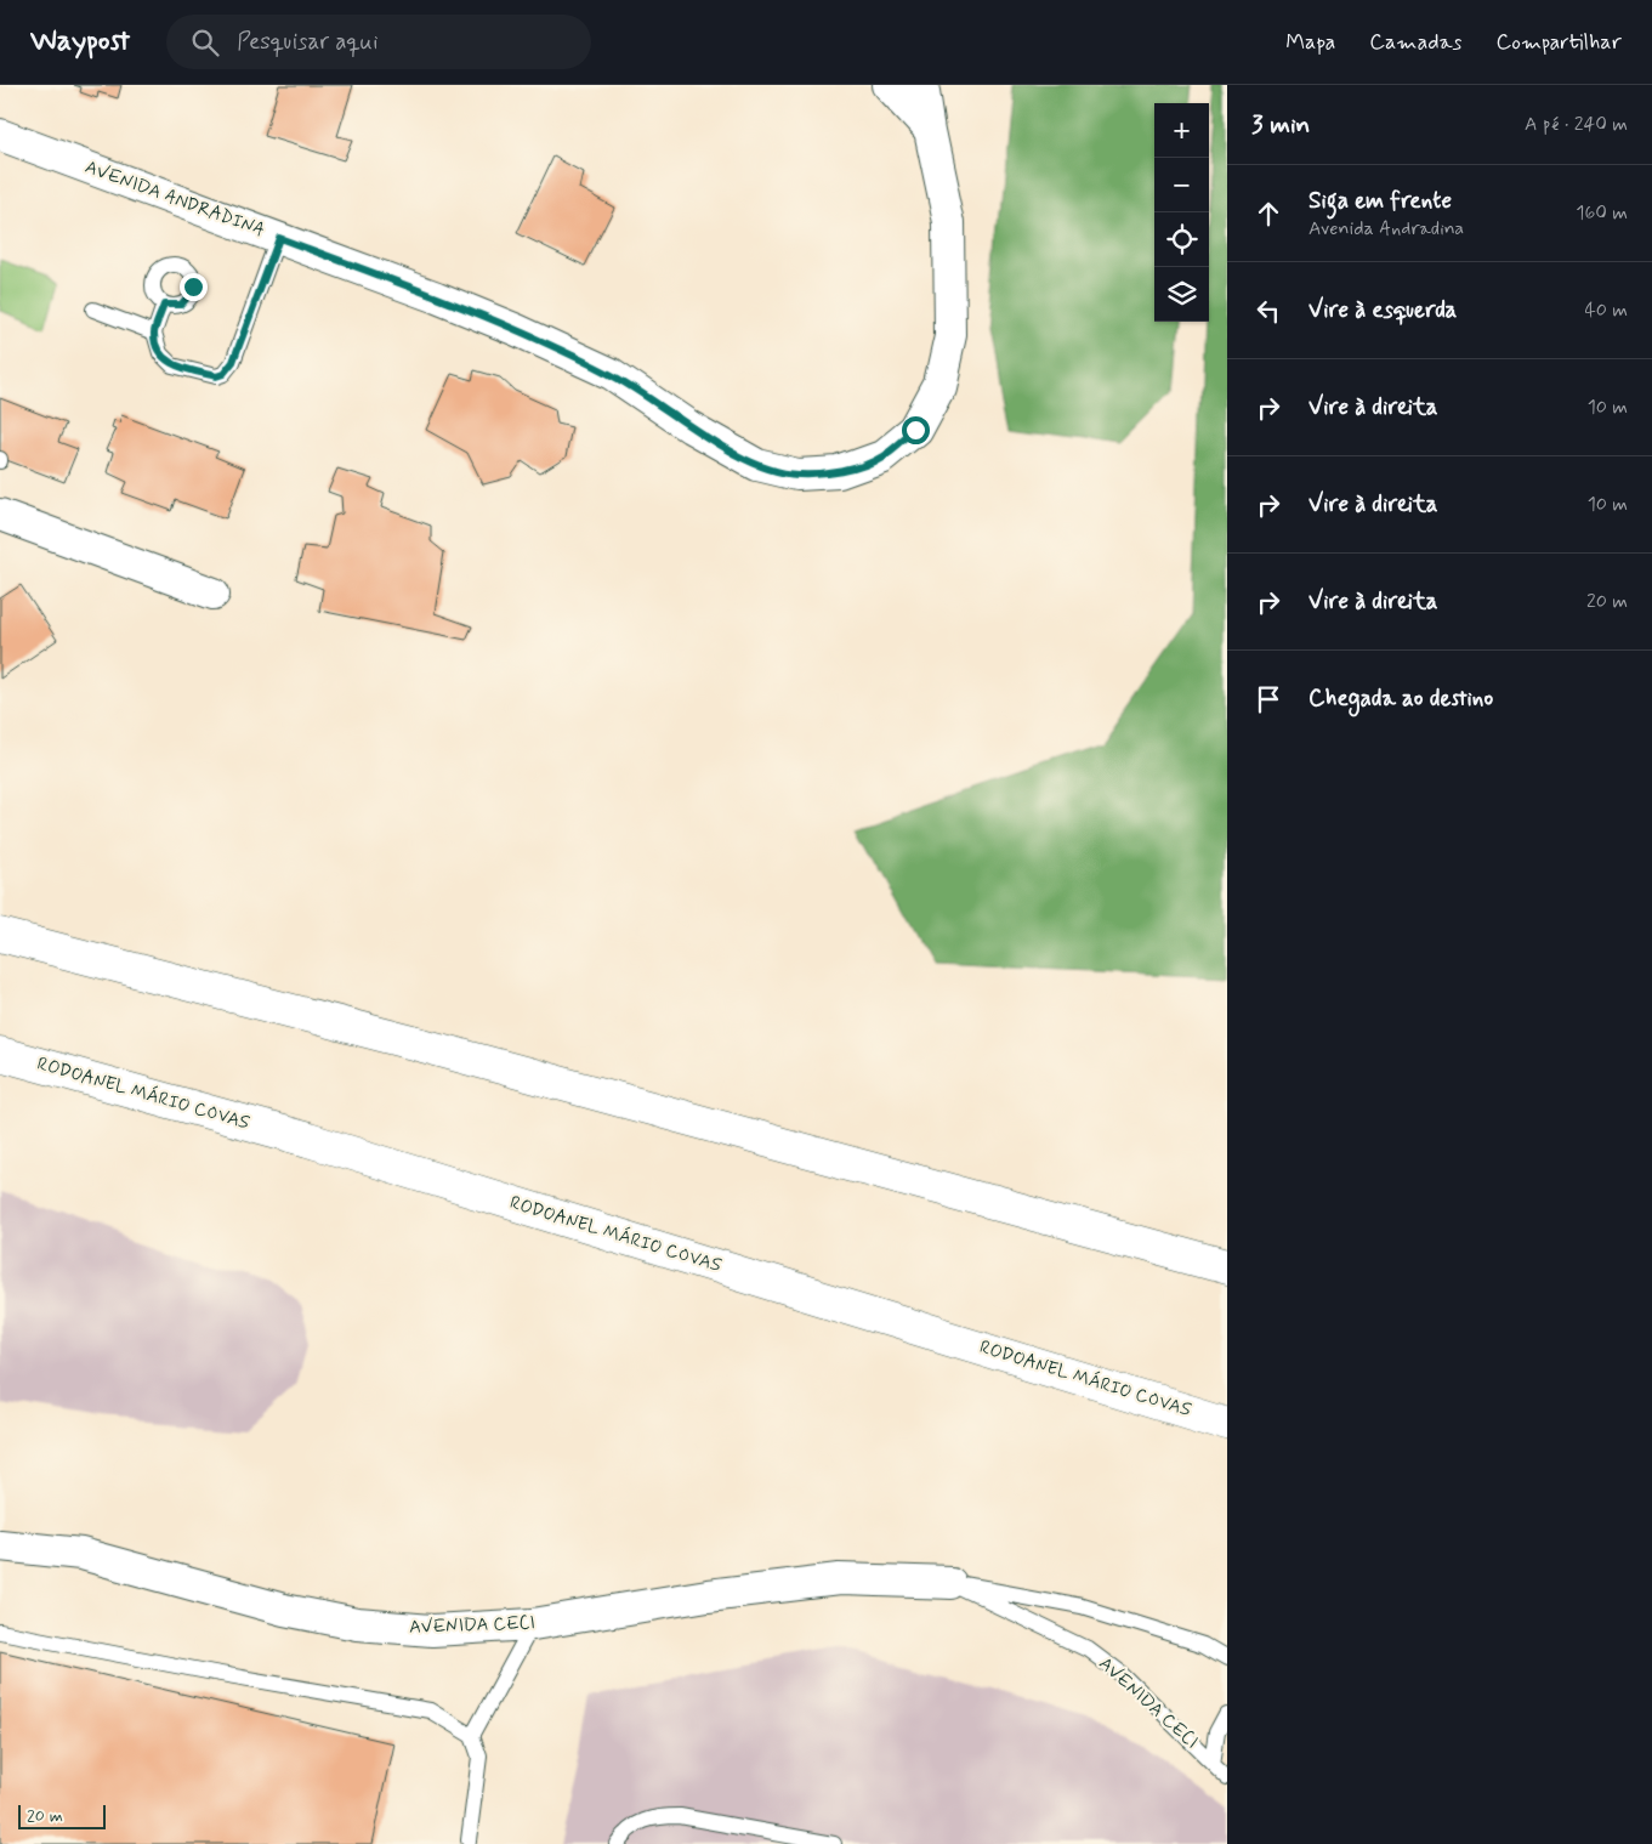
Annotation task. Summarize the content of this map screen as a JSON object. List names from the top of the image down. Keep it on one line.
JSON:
{"streets":{"highway":["RODOANEL MÁRIO COVAS"],"street":["AVENIDA ANDRADINA","AVENIDA CECI"]},"scale_bar":"20 m","page":{"header":"Waypost","search":"Pesquisar aqui","nav":["Mapa","Camadas","Compartilhar"],"heading":["3 min","A pé · 240 m"],"map_buttons":["+","−"],"list":[["Siga em frente","Avenida Andradina","160 m"],["Vire à esquerda","40 m"],["Vire à direita","10 m"],["Vire à direita","10 m"],["Vire à direita","20 m"],"Chegada ao destino"],"scale":"20 m"}}
